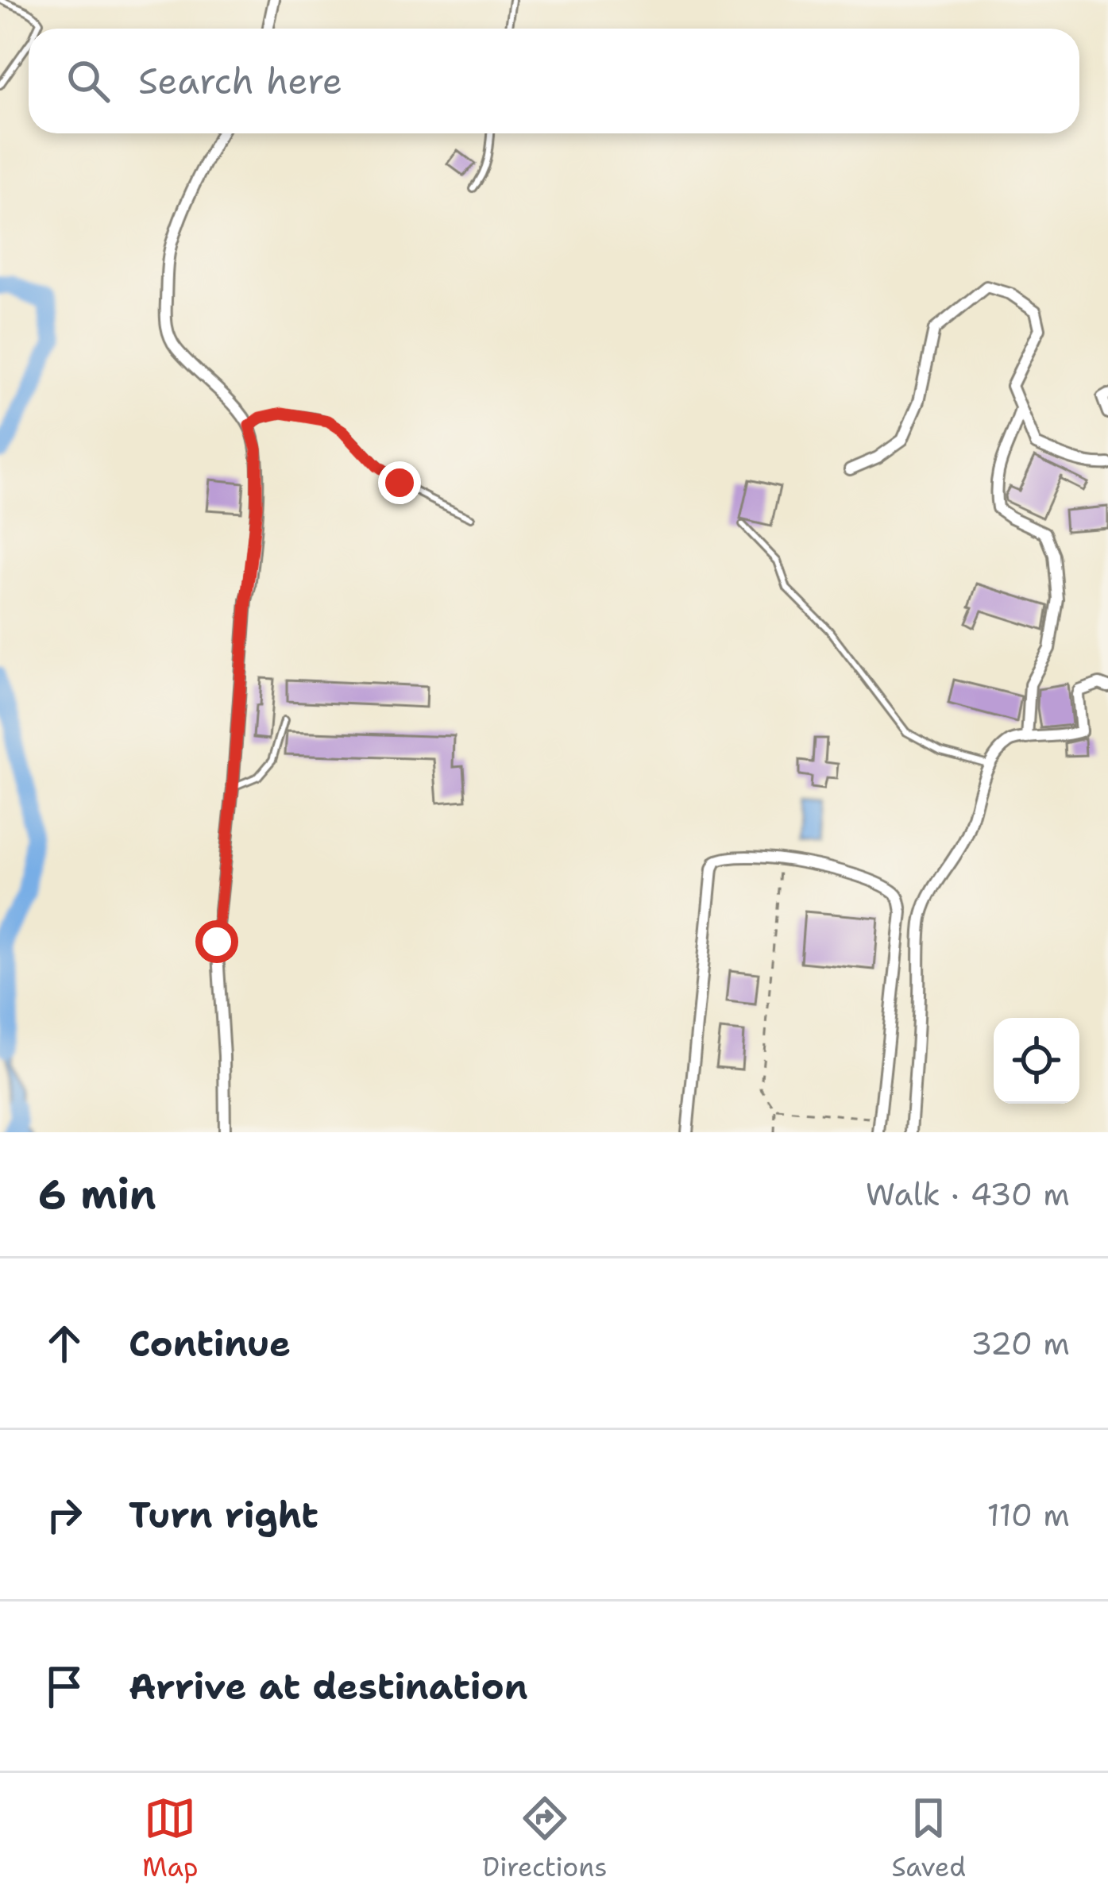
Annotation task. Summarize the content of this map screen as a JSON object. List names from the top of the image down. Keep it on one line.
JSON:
{"page":{"search":"Search here","heading":["6 min","Walk · 430 m"],"list":[["Continue","320 m"],["Turn right","110 m"],"Arrive at destination"],"nav":["Map","Directions","Saved"]}}
